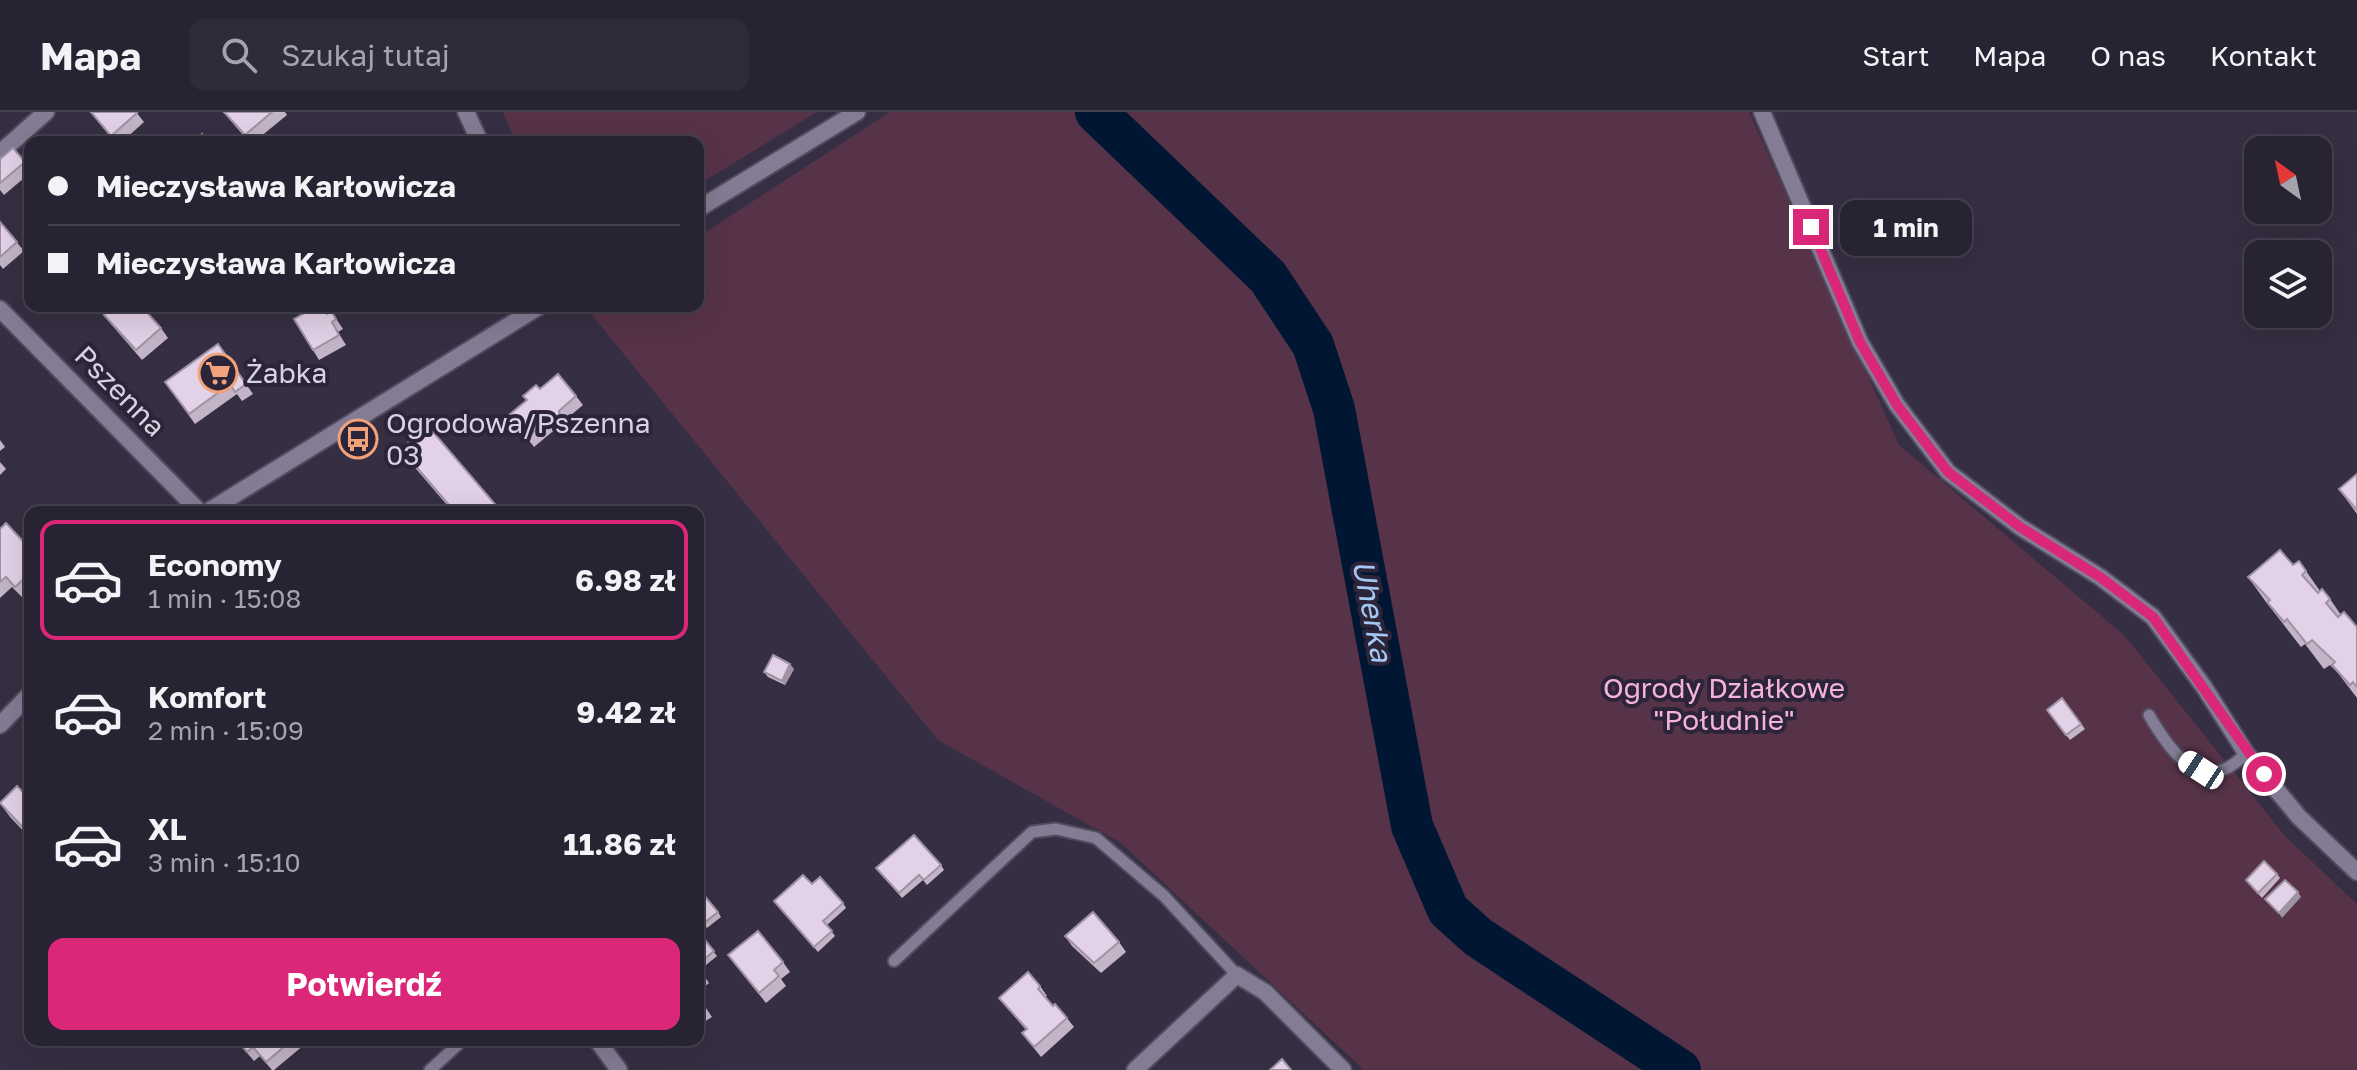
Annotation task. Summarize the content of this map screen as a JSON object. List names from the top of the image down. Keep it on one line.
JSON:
{"streets":{"street":["Pszenna"]},"water":["Uherka"],"parks":["Ogrody Działkowe \"Południe\""],"places":{"supermarket":["Żabka"],"bus stop":["Ogrodowa/Pszenna 03"]},"north":"top left","page":{"header":"Mapa","search":"Szukaj tutaj","nav":["Start","Mapa","O nas","Kontakt"],"banner":["Mieczysława Karłowicza","Mieczysława Karłowicza"],"bubble":"1 min","list":[{"name":"Economy","note":"1 min · 15:08","value":"6.98 zł"},{"name":"Komfort","note":"2 min · 15:09","value":"9.42 zł"},{"name":"XL","note":"3 min · 15:10","value":"11.86 zł"}],"buttons":"Potwierdź"}}
